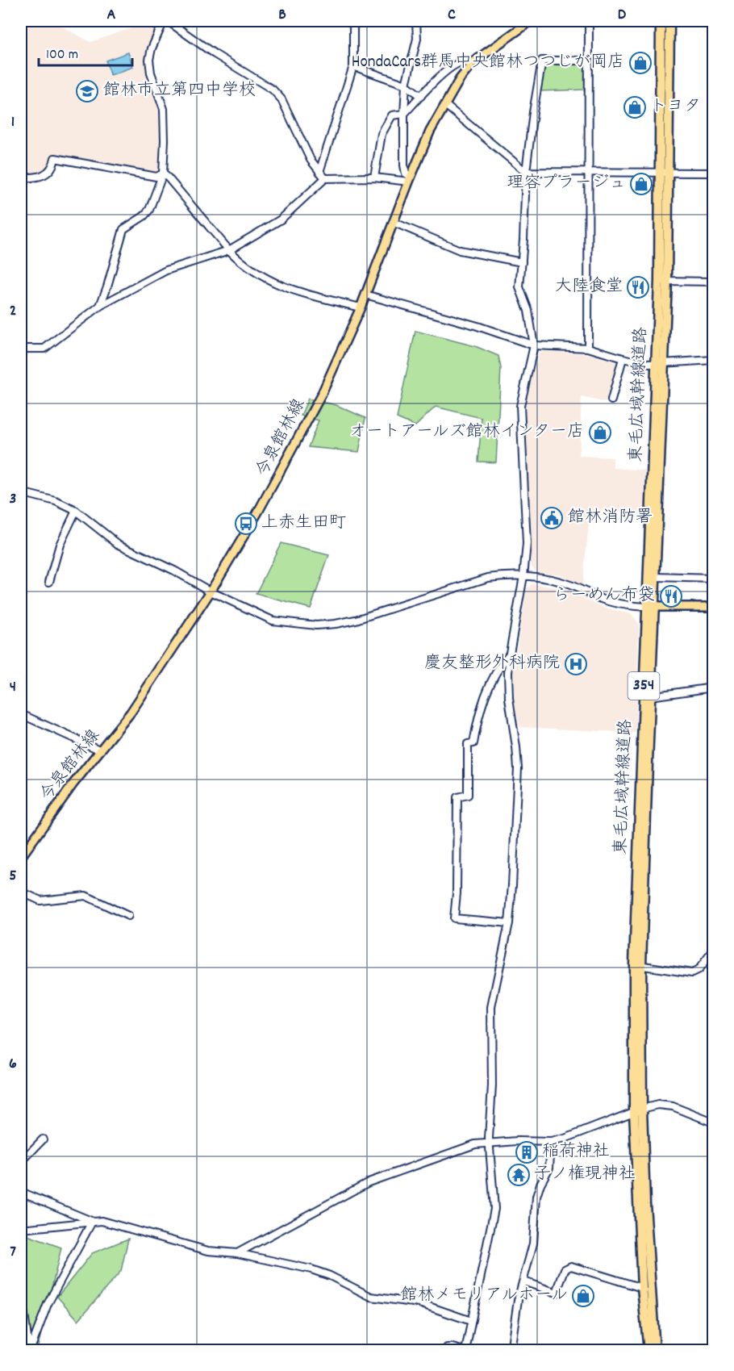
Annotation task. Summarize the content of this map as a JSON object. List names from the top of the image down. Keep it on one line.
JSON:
{"streets":{"highway":["東毛広域幹線道路","354"],"main road":["今泉館林線"]},"places":{"shop":["HondaCars群馬中央館林つつじが岡店","トヨタ","理容プラージュ","オートアールズ館林インター店","館林メモリアルホール"],"school or university":["館林市立第四中学校"],"restaurant":["大陸食堂","らーめん布袋"],"public building":["館林消防署"],"bus stop":["上赤生田町"],"hospital":["慶友整形外科病院"],"building":["稲荷神社"],"temple":["子ノ権現神社"]},"scale_bar":"100 m","grid":{"columns":["A","B","C","D"],"rows":["1","2","3","4","5","6","7"]}}
